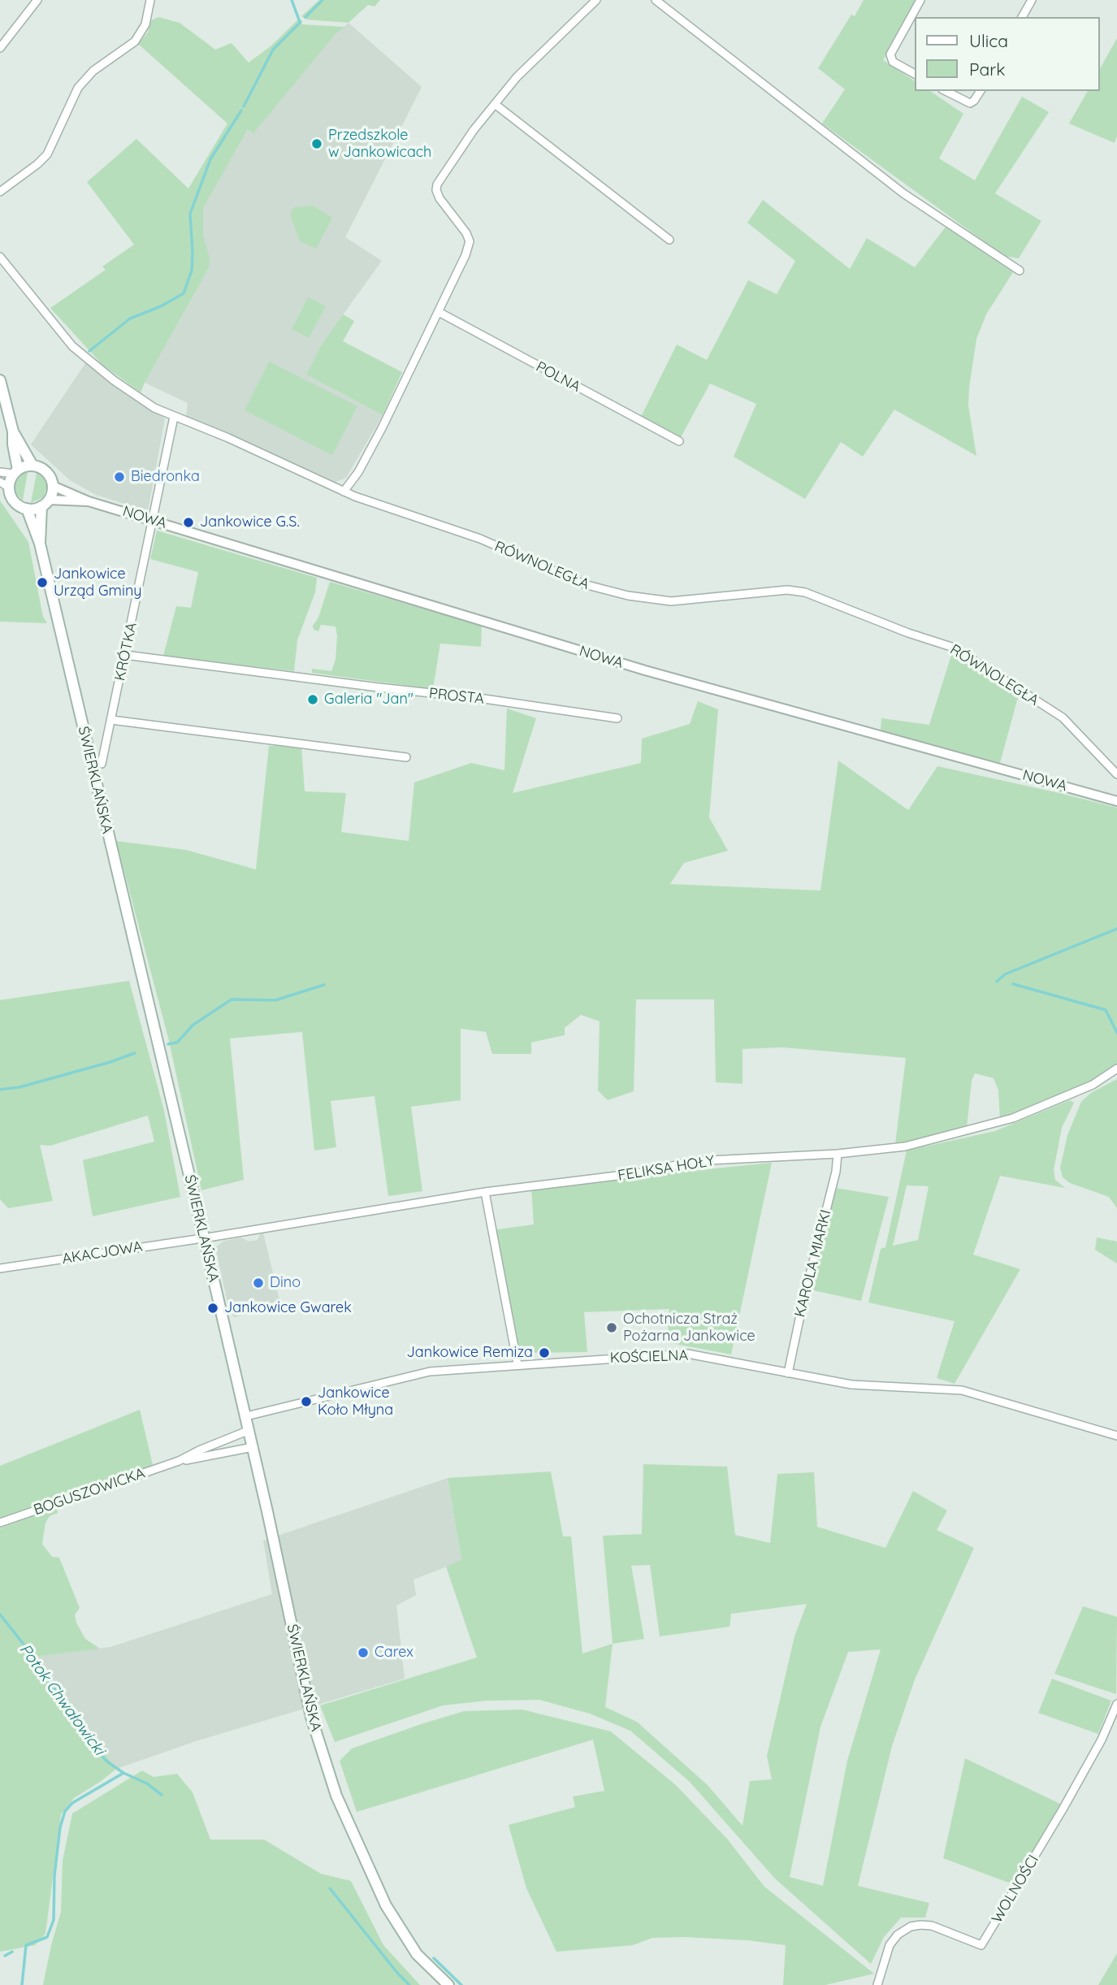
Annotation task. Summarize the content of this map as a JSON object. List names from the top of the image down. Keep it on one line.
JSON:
{"streets":{"main road":["ŚWIERKLAŃSKA"],"street":["POLNA","NOWA","RÓWNOLEGŁA","KRÓTKA","PROSTA","FELIKSA HOŁY","AKACJOWA","KAROLA MIARKI","KOŚCIELNA","BOGUSZOWICKA","WOLNOŚCI"]},"crossings":[["NOWA","KRÓTKA"],["NOWA","ŚWIERKLAŃSKA"],["RÓWNOLEGŁA","KRÓTKA"],["KRÓTKA","PROSTA"],["ŚWIERKLAŃSKA","FELIKSA HOŁY"],["ŚWIERKLAŃSKA","AKACJOWA"],["ŚWIERKLAŃSKA","KOŚCIELNA"],["ŚWIERKLAŃSKA","BOGUSZOWICKA"],["FELIKSA HOŁY","AKACJOWA"],["FELIKSA HOŁY","KAROLA MIARKI"],["KAROLA MIARKI","KOŚCIELNA"]],"water":["Potok Chwałowicki"],"places":["Przedszkole w Jankowicach","Biedronka","Jankowice G.S.","Jankowice Urząd Gminy","Galeria \"Jan\"","Dino","Jankowice Gwarek","Ochotnicza Straż Pożarna Jankowice","Jankowice Remiza","Jankowice Koło Młyna","Carex"],"legend":["Ulica","Park"]}
